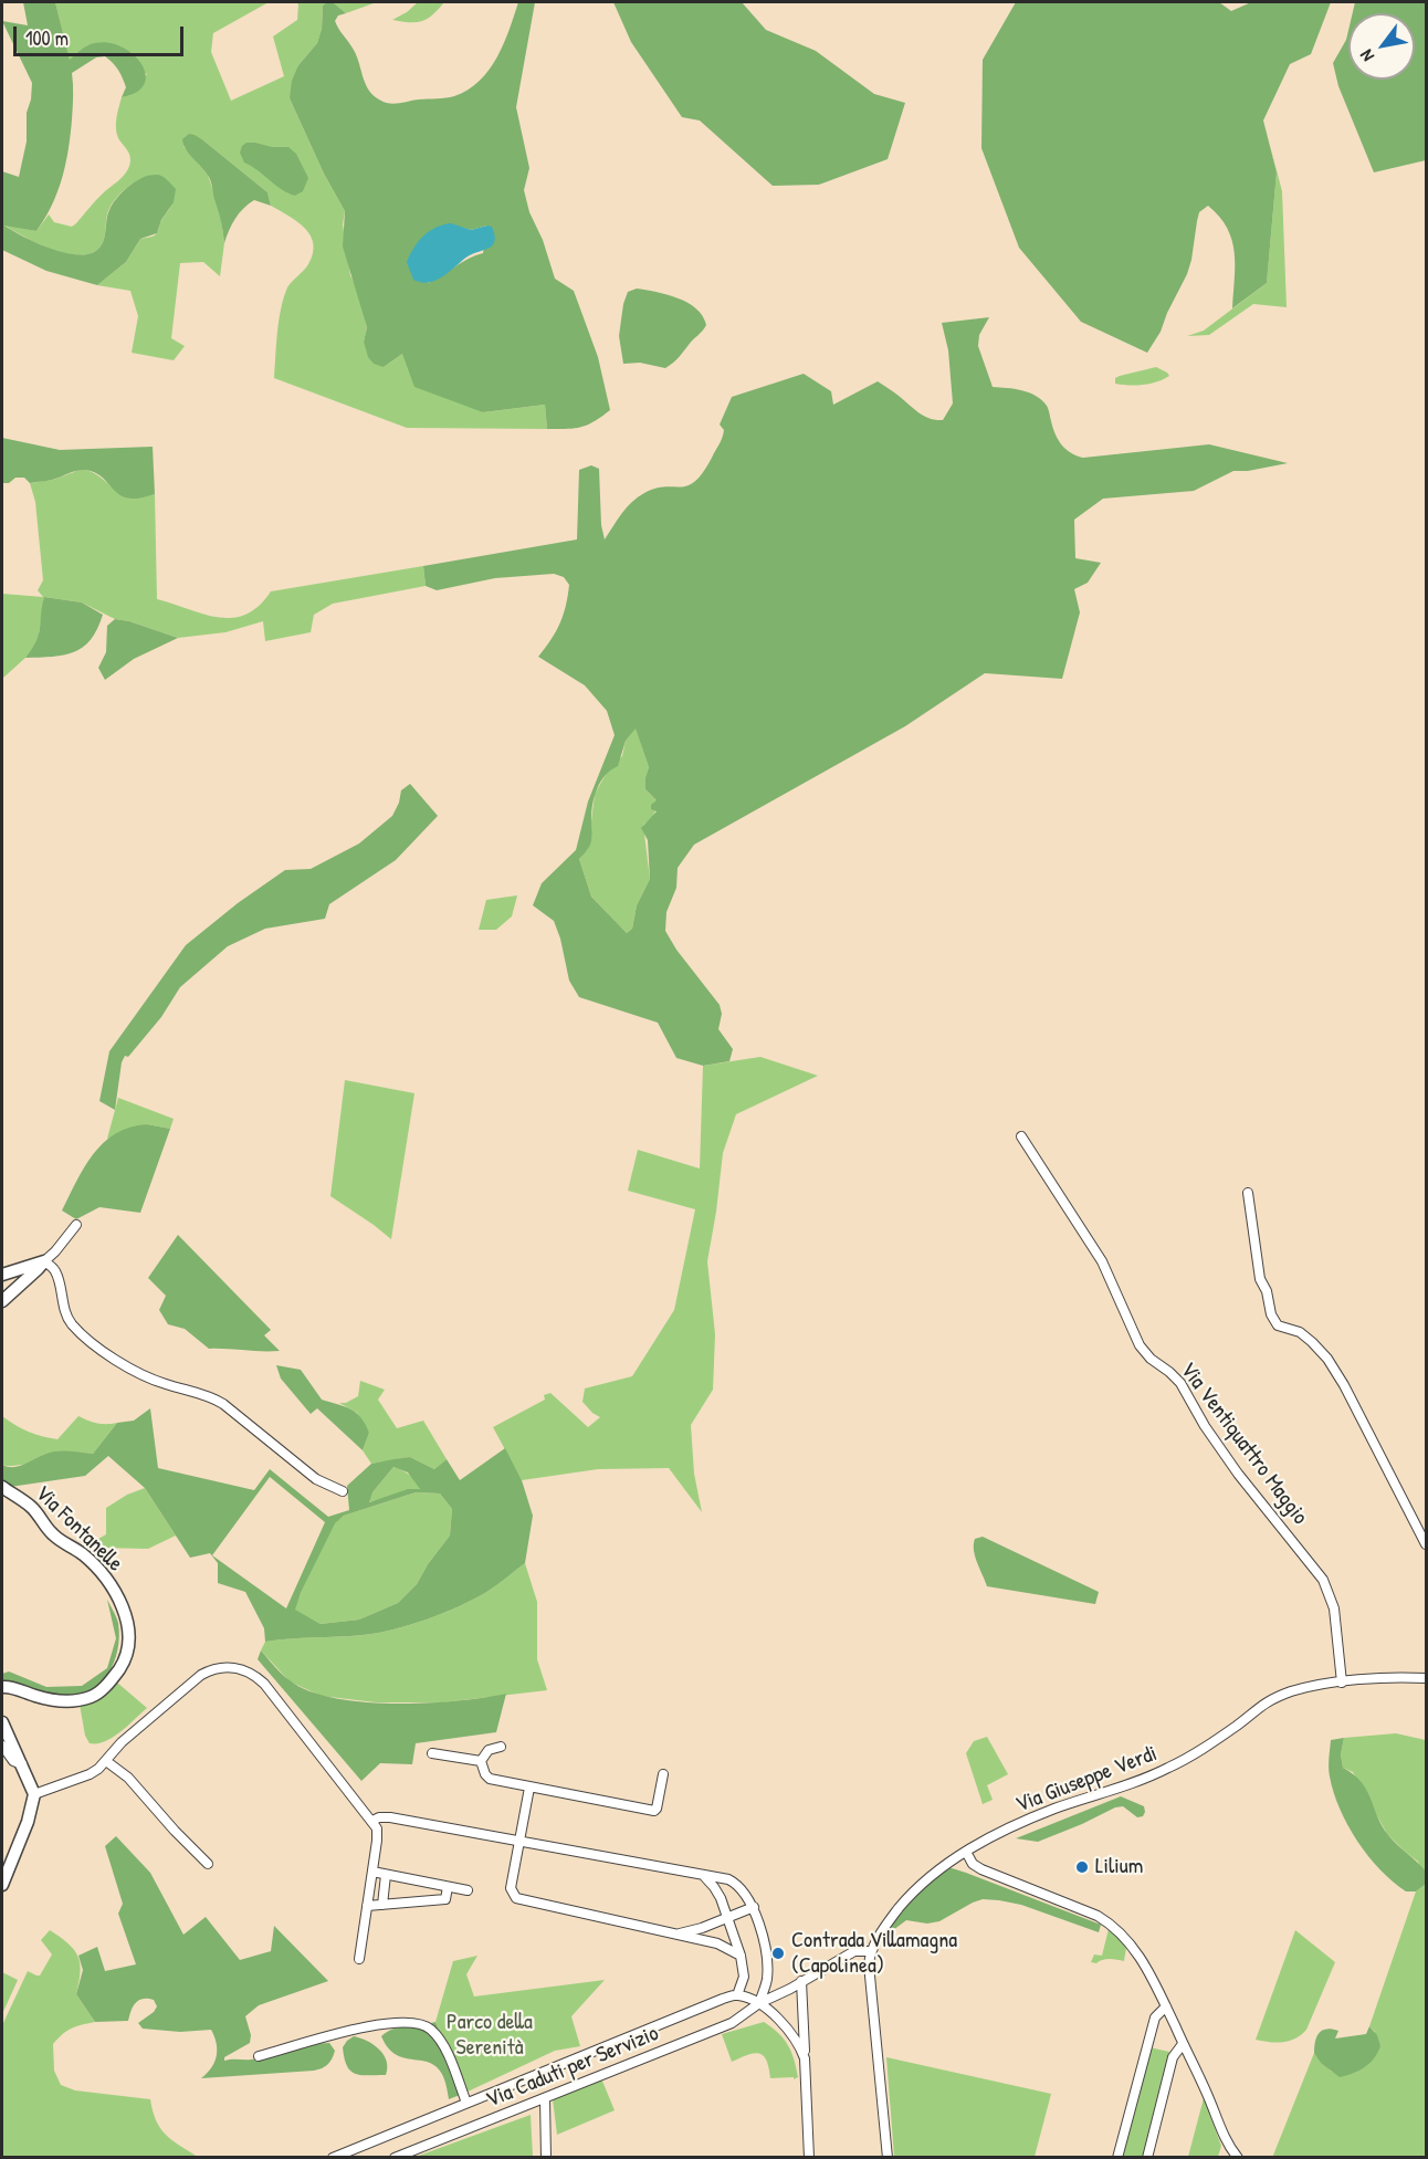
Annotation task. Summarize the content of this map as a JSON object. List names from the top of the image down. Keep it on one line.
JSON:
{"streets":{"street":["Via Ventiquattro Maggio","Via Fontanelle","Via Giuseppe Verdi","Via Caduti per Servizio"]},"crossings":[["Via Ventiquattro Maggio","Via Giuseppe Verdi"],["Via Giuseppe Verdi","Via Caduti per Servizio"]],"parks":["Parco della Serenità"],"places":["Lilium","Contrada Villamagna (Capolinea)"],"scale_bar":"100 m","north":"bottom left"}
